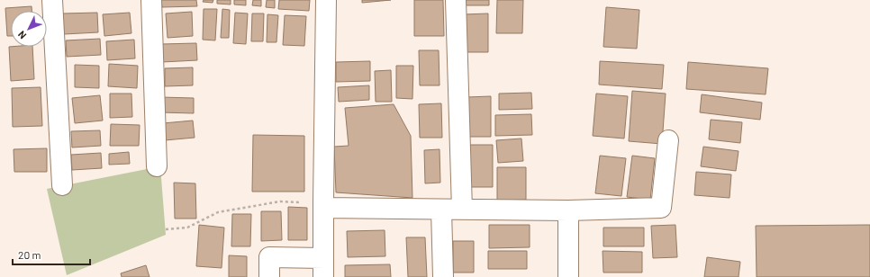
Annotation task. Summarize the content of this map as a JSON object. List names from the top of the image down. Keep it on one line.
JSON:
{"scale_bar":"20 m","north":"bottom left"}
